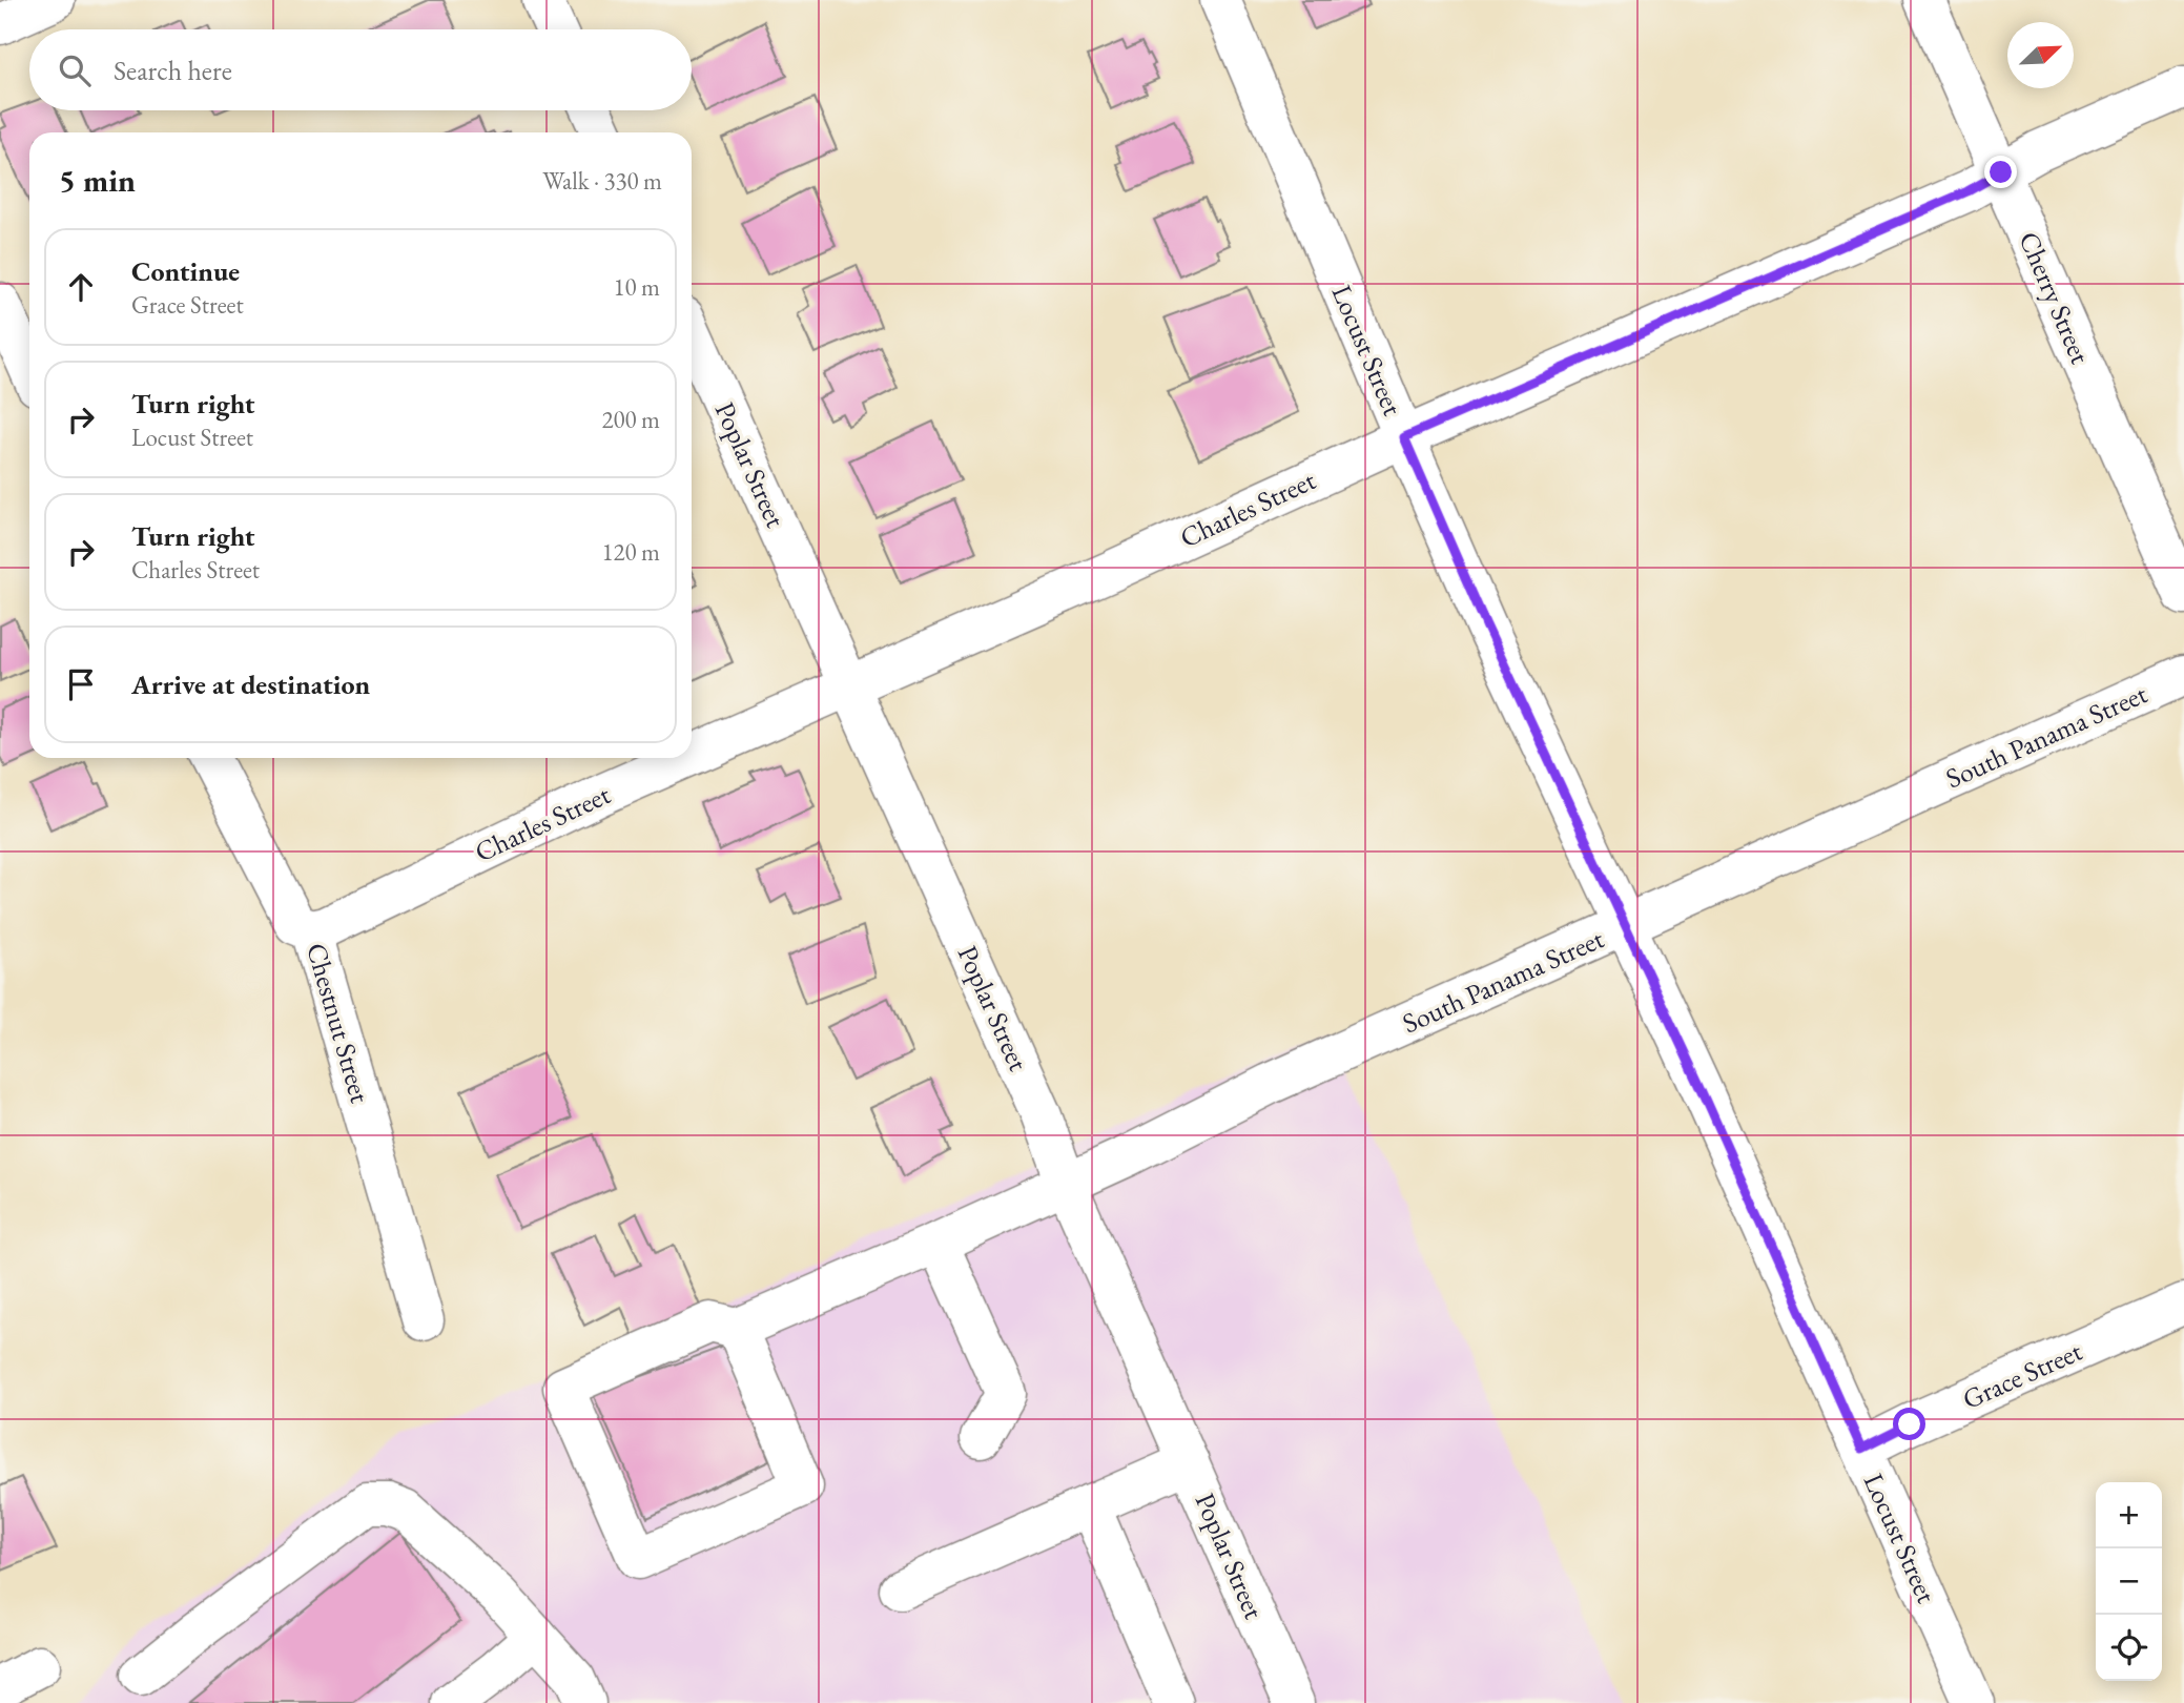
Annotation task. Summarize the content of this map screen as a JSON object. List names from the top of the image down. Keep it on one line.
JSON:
{"streets":{"street":["Cherry Street","Locust Street","Poplar Street","Charles Street","South Panama Street","Chestnut Street","Grace Street"]},"crossings":[["Cherry Street","Charles Street"],["Locust Street","Charles Street"],["Locust Street","South Panama Street"],["Locust Street","Grace Street"],["Poplar Street","Charles Street"],["Poplar Street","South Panama Street"],["Charles Street","Chestnut Street"]],"north":"top right","page":{"search":"Search here","heading":["5 min","Walk · 330 m"],"list":[["Continue","Grace Street","10 m"],["Turn right","Locust Street","200 m"],["Turn right","Charles Street","120 m"],"Arrive at destination"],"map_buttons":["+","−"]}}
